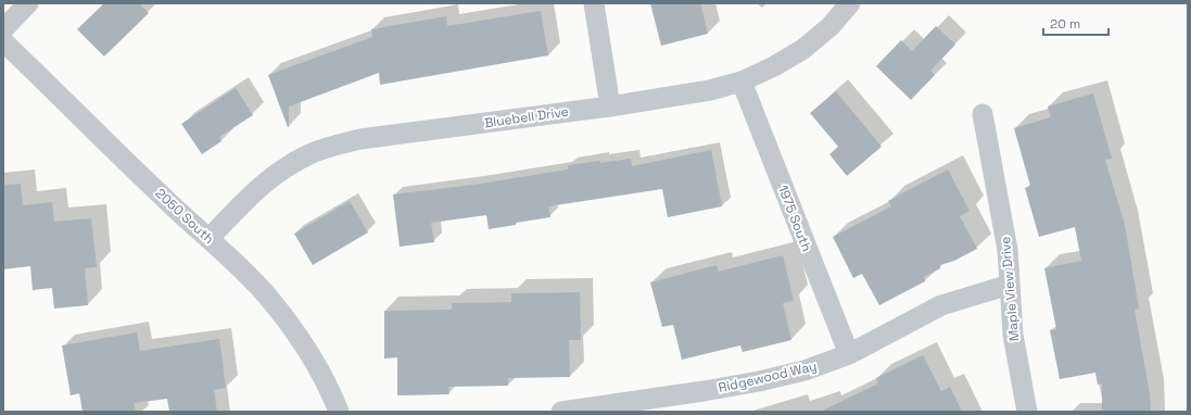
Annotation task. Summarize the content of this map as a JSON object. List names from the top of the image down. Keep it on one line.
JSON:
{"streets":{"street":["Bluebell Drive","2050 South","1975 South","Maple View Drive","Ridgewood Way"]},"crossings":[["Bluebell Drive","2050 South"],["Bluebell Drive","1975 South"],["1975 South","Ridgewood Way"],["Maple View Drive","Ridgewood Way"]],"scale_bar":"20 m"}
